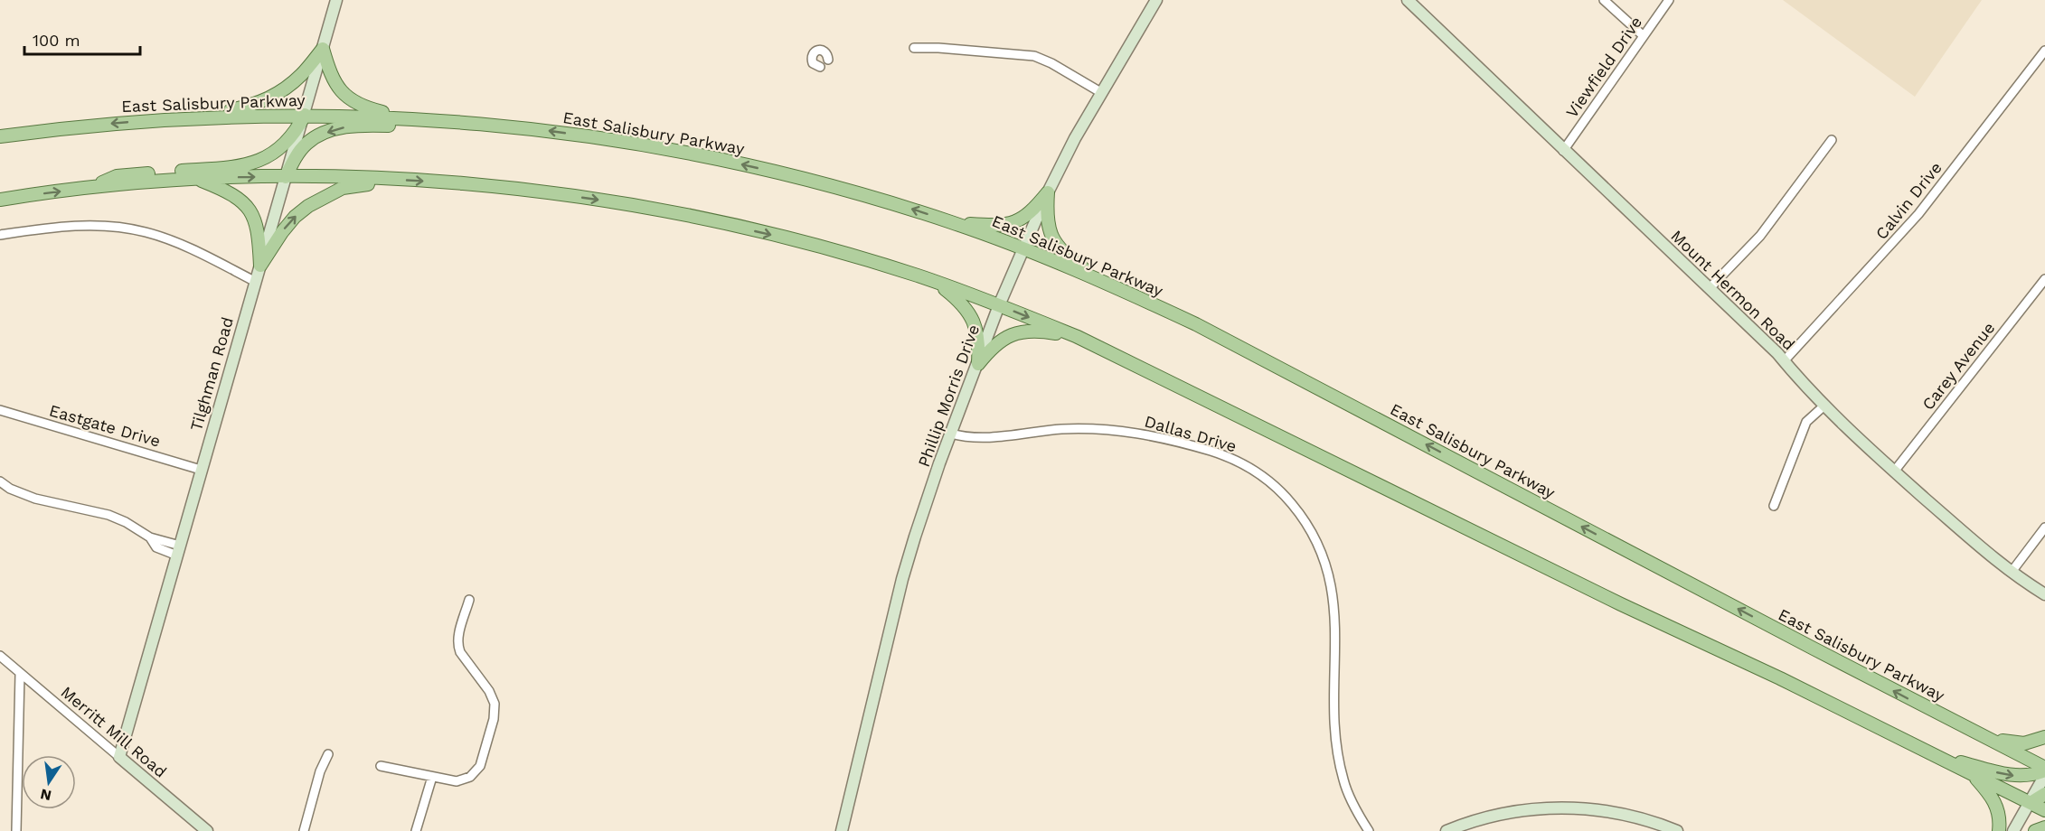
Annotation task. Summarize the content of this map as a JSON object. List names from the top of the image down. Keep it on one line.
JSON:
{"streets":{"main road":["East Salisbury Parkway"],"street":["Viewfield Drive","Calvin Drive","Mount Hermon Road","Carey Avenue","Tilghman Road","Phillip Morris Drive","Eastgate Drive","Dallas Drive","Merritt Mill Road"]},"crossings":[["Viewfield Drive","Mount Hermon Road"],["East Salisbury Parkway","Tilghman Road"],["East Salisbury Parkway","Phillip Morris Drive"],["Calvin Drive","Mount Hermon Road"],["Mount Hermon Road","Carey Avenue"],["Tilghman Road","Eastgate Drive"],["Tilghman Road","Merritt Mill Road"],["Phillip Morris Drive","Dallas Drive"]],"scale_bar":"100 m","north":"bottom"}
